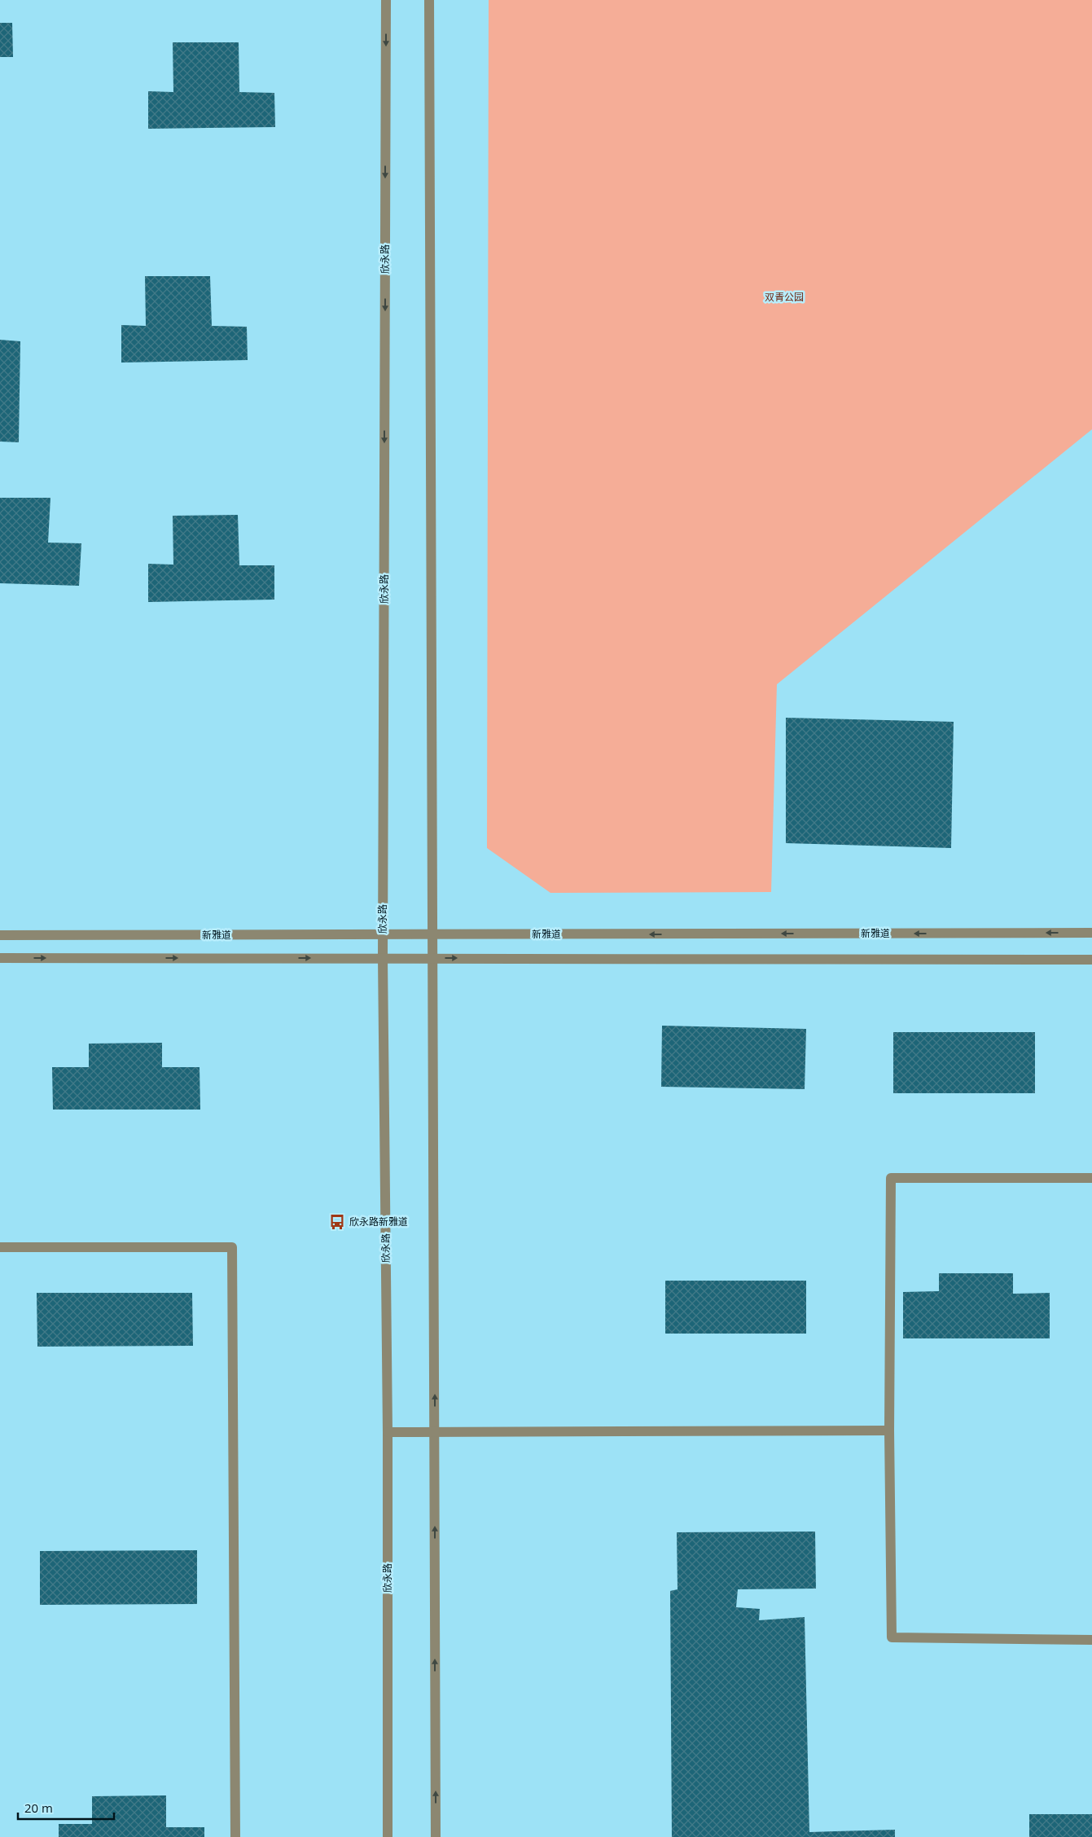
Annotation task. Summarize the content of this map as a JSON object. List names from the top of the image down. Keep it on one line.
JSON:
{"streets":{"street":["欣永路","新雅道"]},"crossings":[["欣永路","新雅道"]],"parks":["双青公园"],"places":{"bus stop":["欣永路新雅道"]},"scale_bar":"20 m"}
